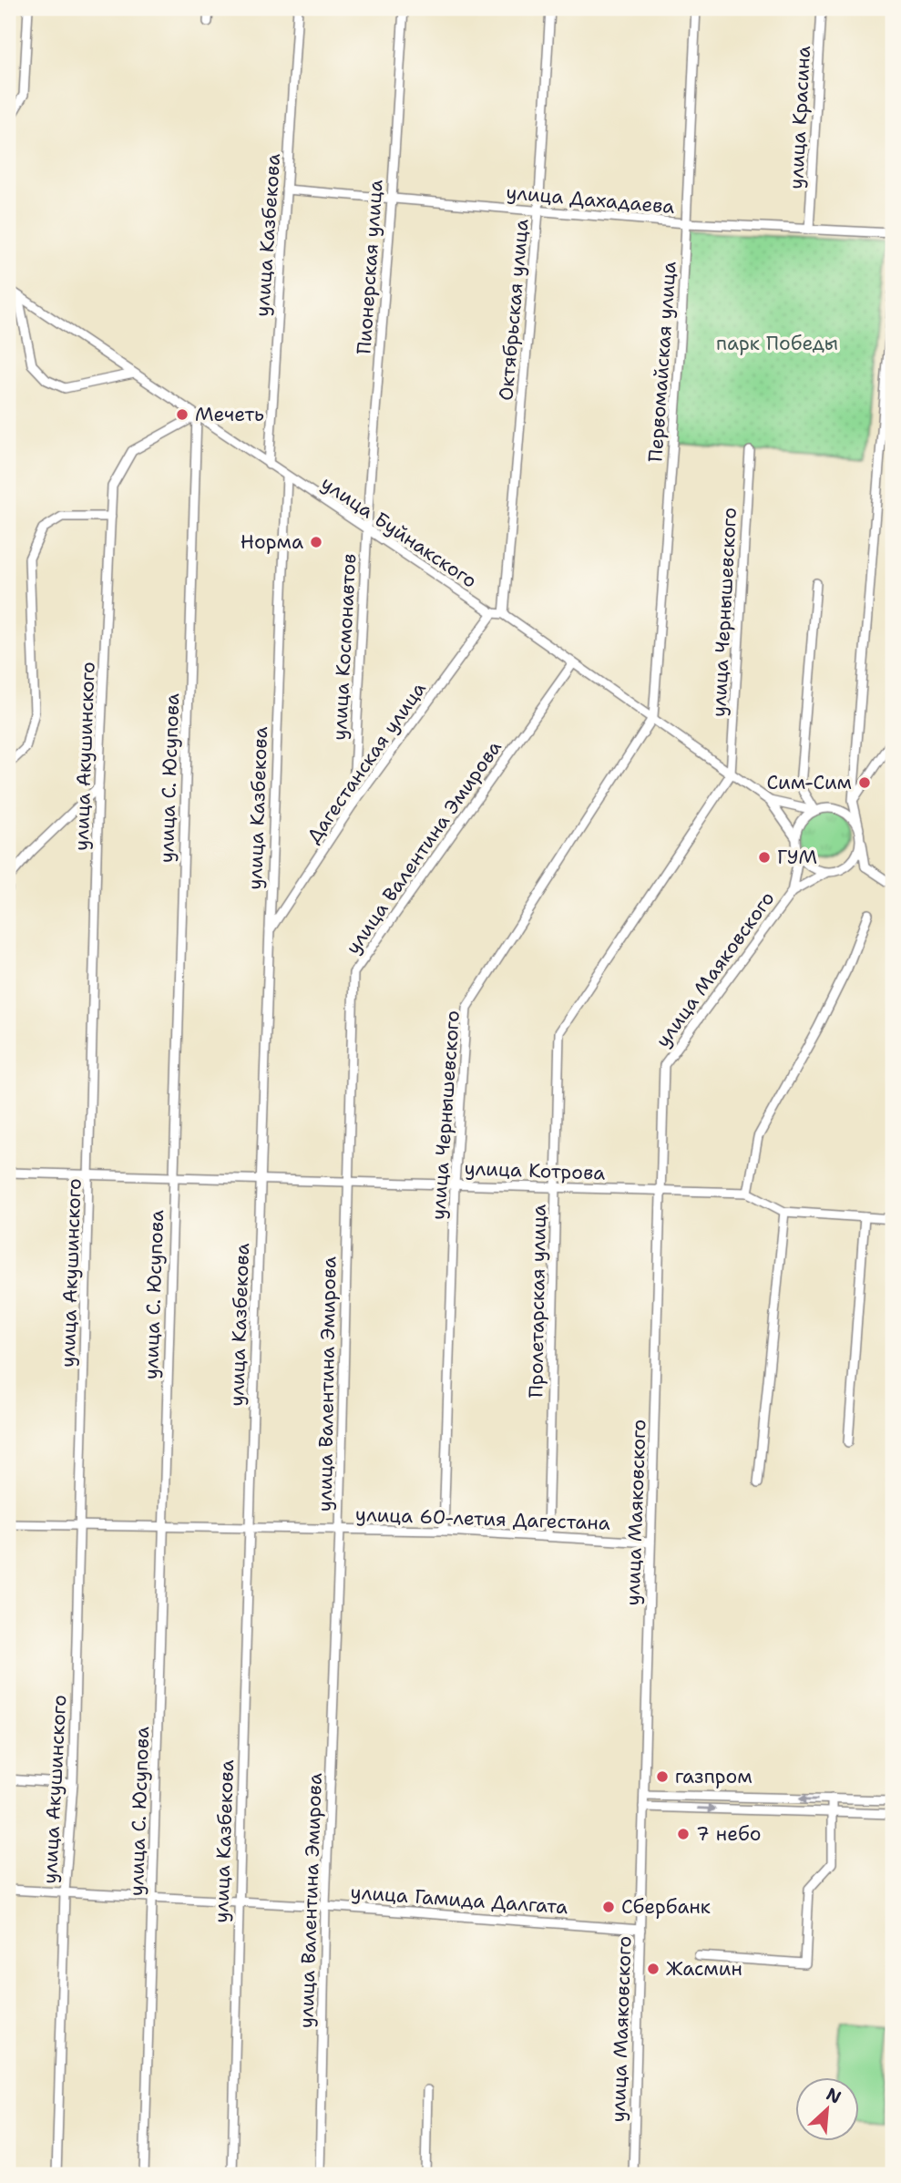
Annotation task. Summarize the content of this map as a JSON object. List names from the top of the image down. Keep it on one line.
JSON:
{"streets":{"street":["улица Красина","улица Дахадаева","улица Казбекова","Пионерская улица","Октябрьская улица","Первомайская улица","улица Буйнакского","улица Чернышевского","улица Космонавтов","улица Акушинского","Дагестанская улица","улица С. Юсупова","улица Валентина Эмирова","улица Маяковского","улица Котрова","Пролетарская улица","улица 60-летия Дагестана","улица Гамида Далгата"]},"crossings":[["улица Красина","улица Дахадаева"],["улица Дахадаева","улица Казбекова"],["улица Дахадаева","Пионерская улица"],["улица Дахадаева","Октябрьская улица"],["улица Дахадаева","Первомайская улица"],["улица Казбекова","улица Буйнакского"],["улица Казбекова","Дагестанская улица"],["улица Казбекова","улица Котрова"],["улица Казбекова","улица 60-летия Дагестана"],["улица Казбекова","улица Гамида Далгата"],["Пионерская улица","улица Буйнакского"],["Пионерская улица","улица Космонавтов"],["Первомайская улица","улица Чернышевского"],["улица Буйнакского","улица Космонавтов"],["улица Буйнакского","улица Акушинского"],["улица Буйнакского","Дагестанская улица"],["улица Буйнакского","улица С. Юсупова"],["улица Чернышевского","улица Котрова"],["улица Чернышевского","Пролетарская улица"],["улица Чернышевского","улица 60-летия Дагестана"],["улица Космонавтов","Дагестанская улица"],["улица Акушинского","улица С. Юсупова"],["улица Акушинского","улица Котрова"],["улица Акушинского","улица 60-летия Дагестана"],["улица Акушинского","улица Гамида Далгата"],["улица С. Юсупова","улица Котрова"],["улица С. Юсупова","улица 60-летия Дагестана"],["улица С. Юсупова","улица Гамида Далгата"],["улица Валентина Эмирова","улица Котрова"],["улица Валентина Эмирова","улица 60-летия Дагестана"],["улица Валентина Эмирова","улица Гамида Далгата"],["улица Маяковского","улица Котрова"],["улица Маяковского","улица 60-летия Дагестана"],["улица Маяковского","улица Гамида Далгата"],["улица Котрова","Пролетарская улица"],["Пролетарская улица","улица 60-летия Дагестана"]],"parks":["парк Победы"],"places":["Мечеть","Норма","Сим-Сим","ГУМ","газпром","7 небо","Сбербанк","Жасмин"],"north":"top right"}
